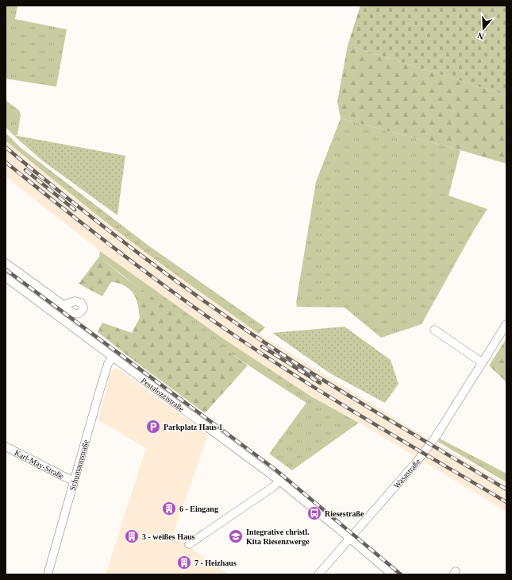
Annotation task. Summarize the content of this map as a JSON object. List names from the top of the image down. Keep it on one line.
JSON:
{"streets":{"street":["Pestalozzistraße","Karl-May-Straße","Schumannstraße","Wasastraße"]},"crossings":[["Pestalozzistraße","Schumannstraße"],["Pestalozzistraße","Wasastraße"],["Karl-May-Straße","Schumannstraße"]],"places":{"parking":["Parkplatz Haus 1"],"building":["6 - Eingang","3 - weißes Haus","7 - Heizhaus"],"bus stop":["Riesestraße"],"school or university":["Integrative christl. Kita Riesenzwerge"]},"north":"bottom"}
